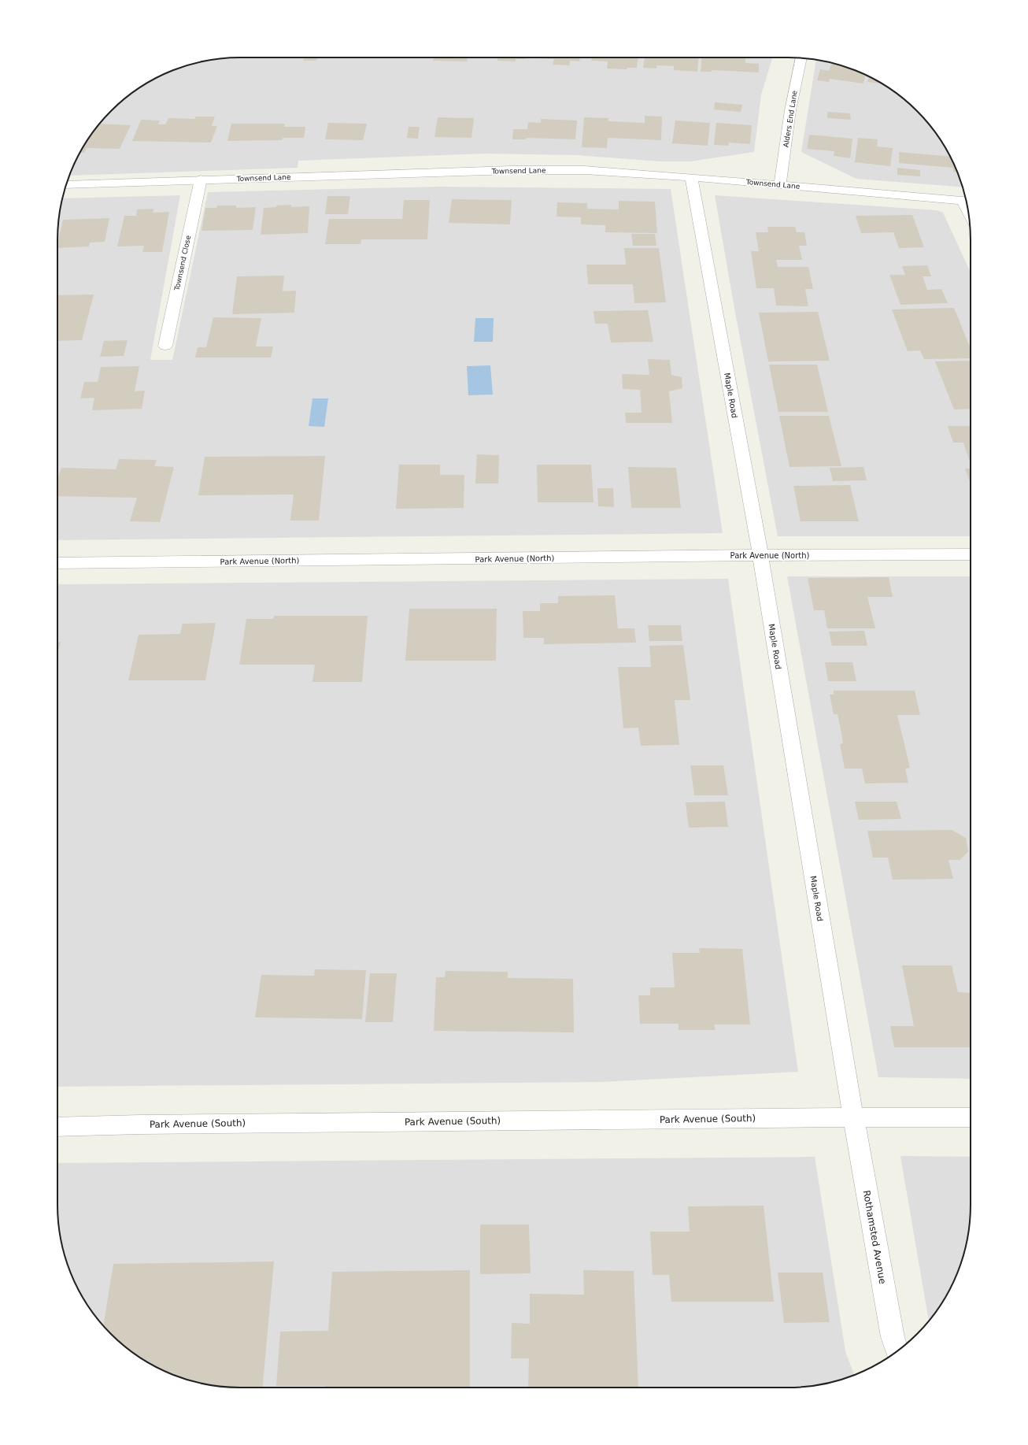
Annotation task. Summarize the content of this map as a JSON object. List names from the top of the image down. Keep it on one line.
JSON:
{"streets":{"street":["Alders End Lane","Townsend Lane","Townsend Close","Maple Road","Park Avenue (North)","Park Avenue (South)","Rothamsted Avenue"]},"crossings":[["Alders End Lane","Townsend Lane"],["Townsend Lane","Townsend Close"],["Townsend Lane","Maple Road"],["Maple Road","Park Avenue (North)"],["Maple Road","Park Avenue (South)"],["Maple Road","Rothamsted Avenue"],["Park Avenue (South)","Rothamsted Avenue"]]}
